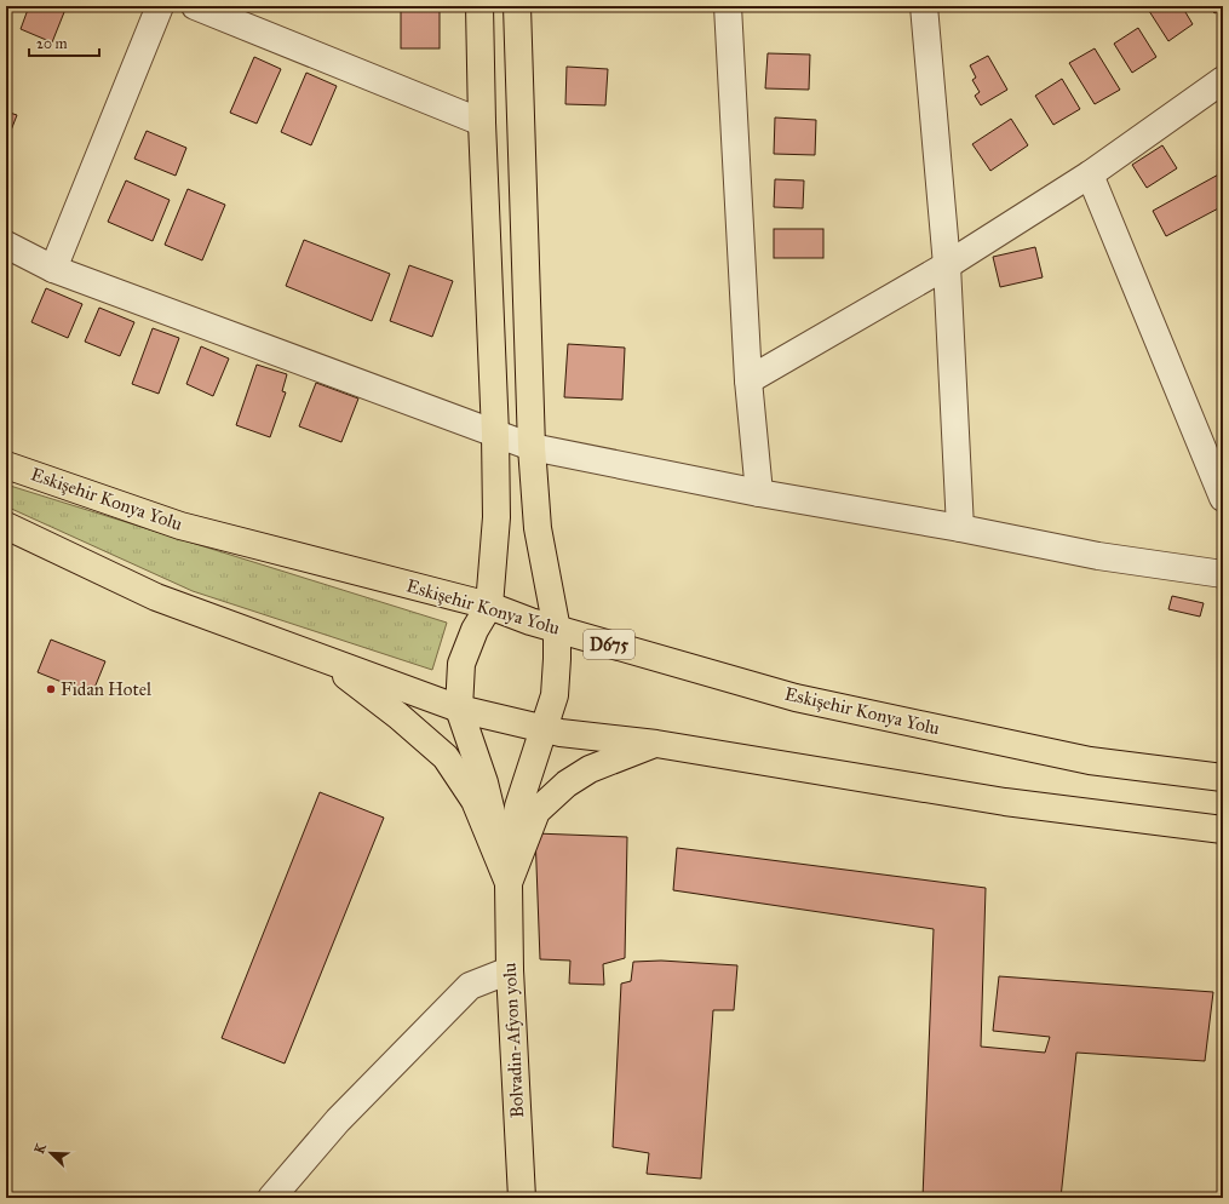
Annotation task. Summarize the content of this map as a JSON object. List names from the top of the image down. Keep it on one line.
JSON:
{"streets":{"main road":["Eskişehir Konya Yolu","D675","Bolvadin-Afyon yolu"]},"places":["Fidan Hotel"],"scale_bar":"20 m","north":"top left"}
